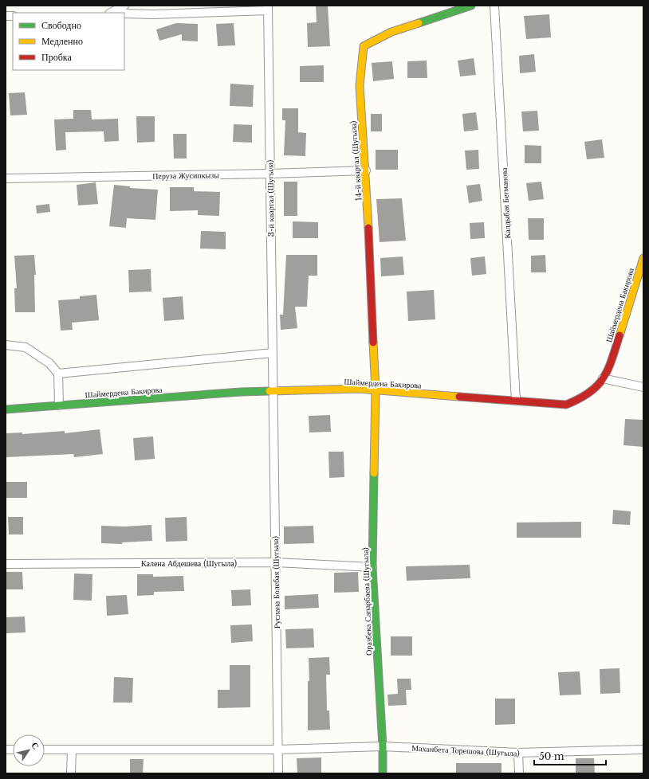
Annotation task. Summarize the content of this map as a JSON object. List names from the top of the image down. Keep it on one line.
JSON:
{"streets":{"street":["14-й квартал (Шугыла)","Перуза Жусипкызы","3-й квартал (Шугыла)","Калдыбая Бегманова","Шаймердена Бакирова","Калена Абдешева (Шугыла)","Руслана Болебая (Шугыла)","Оразбека Сапарбаева (Шугыла)","Маханбета Торешова (Шугыла)"]},"crossings":[["14-й квартал (Шугыла)","Перуза Жусипкызы"],["14-й квартал (Шугыла)","Шаймердена Бакирова"],["14-й квартал (Шугыла)","Оразбека Сапарбаева (Шугыла)"],["Перуза Жусипкызы","3-й квартал (Шугыла)"],["3-й квартал (Шугыла)","Шаймердена Бакирова"],["3-й квартал (Шугыла)","Руслана Болебая (Шугыла)"],["Калдыбая Бегманова","Шаймердена Бакирова"],["Шаймердена Бакирова","Руслана Болебая (Шугыла)"],["Шаймердена Бакирова","Оразбека Сапарбаева (Шугыла)"],["Калена Абдешева (Шугыла)","Руслана Болебая (Шугыла)"],["Калена Абдешева (Шугыла)","Оразбека Сапарбаева (Шугыла)"],["Руслана Болебая (Шугыла)","Маханбета Торешова (Шугыла)"],["Оразбека Сапарбаева (Шугыла)","Маханбета Торешова (Шугыла)"]],"legend":["Свободно","Медленно","Пробка"],"scale_bar":"50 m","north":"top right"}
